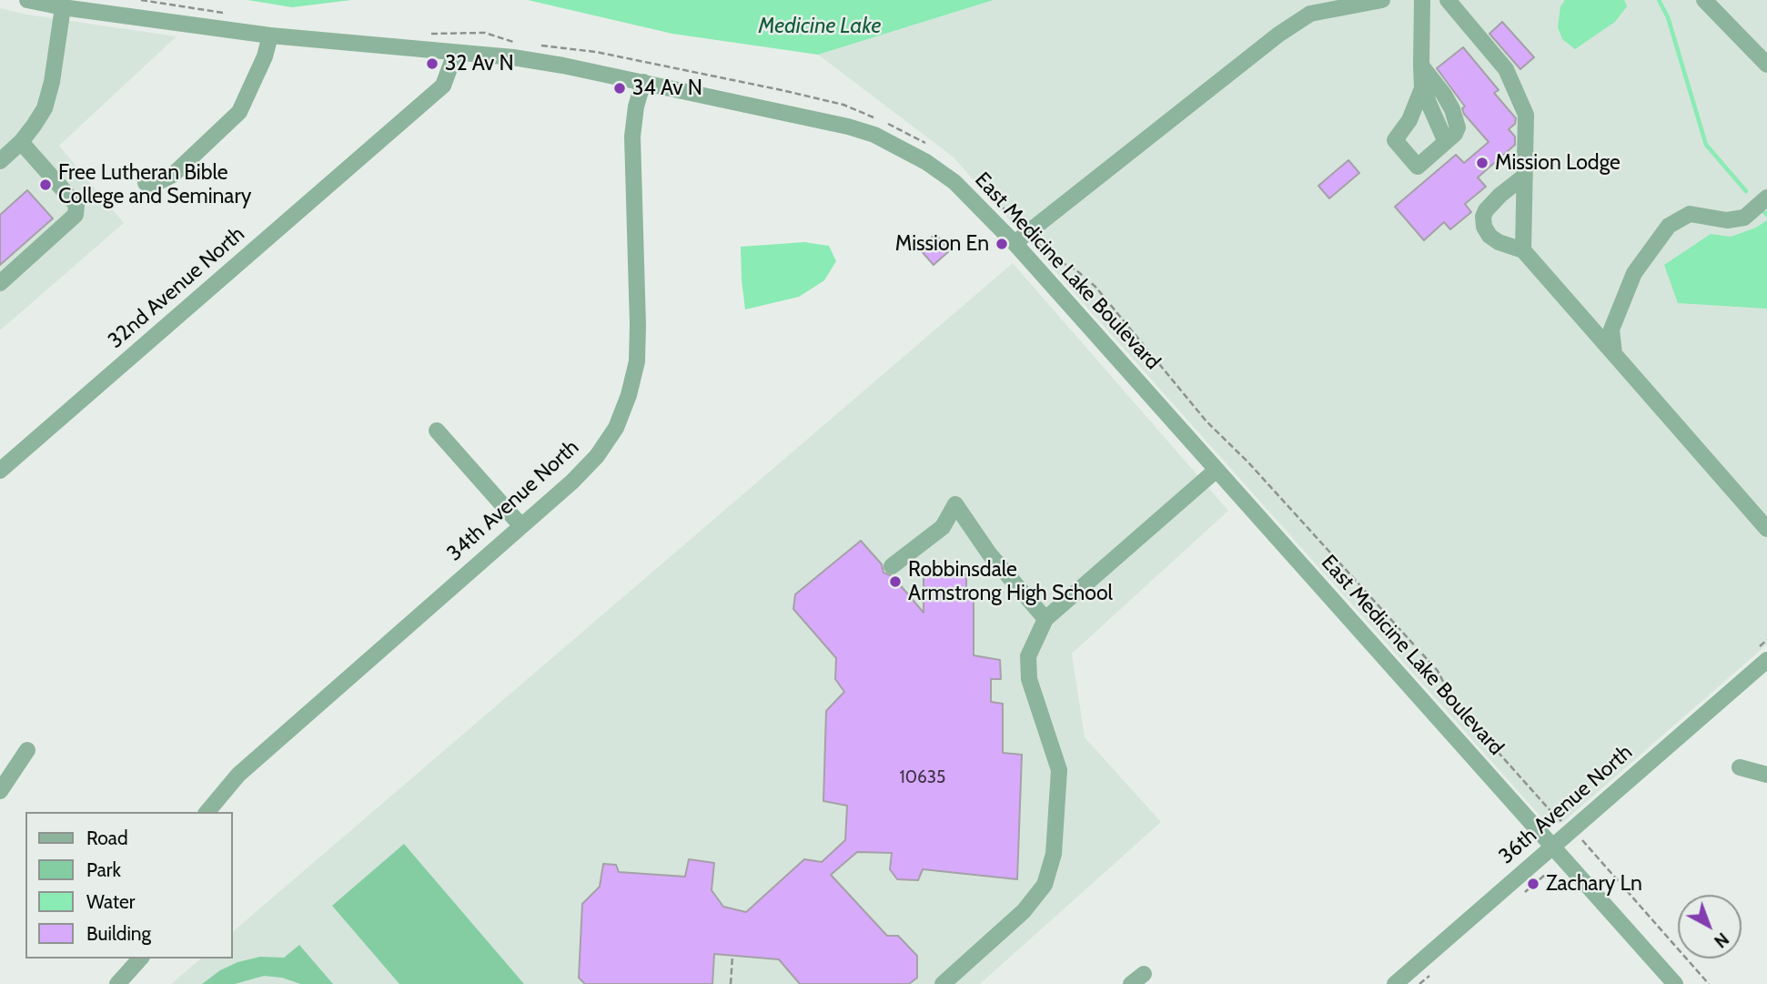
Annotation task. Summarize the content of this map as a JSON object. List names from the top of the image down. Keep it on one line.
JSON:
{"streets":{"street":["East Medicine Lake Boulevard","32nd Avenue North","34th Avenue North","36th Avenue North"]},"crossings":[["East Medicine Lake Boulevard","32nd Avenue North"],["East Medicine Lake Boulevard","34th Avenue North"],["East Medicine Lake Boulevard","36th Avenue North"]],"water":["Medicine Lake"],"places":["32 Av N","34 Av N","Mission Lodge","Free Lutheran Bible College and Seminary","Mission En","Robbinsdale Armstrong High School","Zachary Ln"],"house_numbers":["10635"],"legend":["Road","Park","Water","Building"],"north":"bottom right"}
